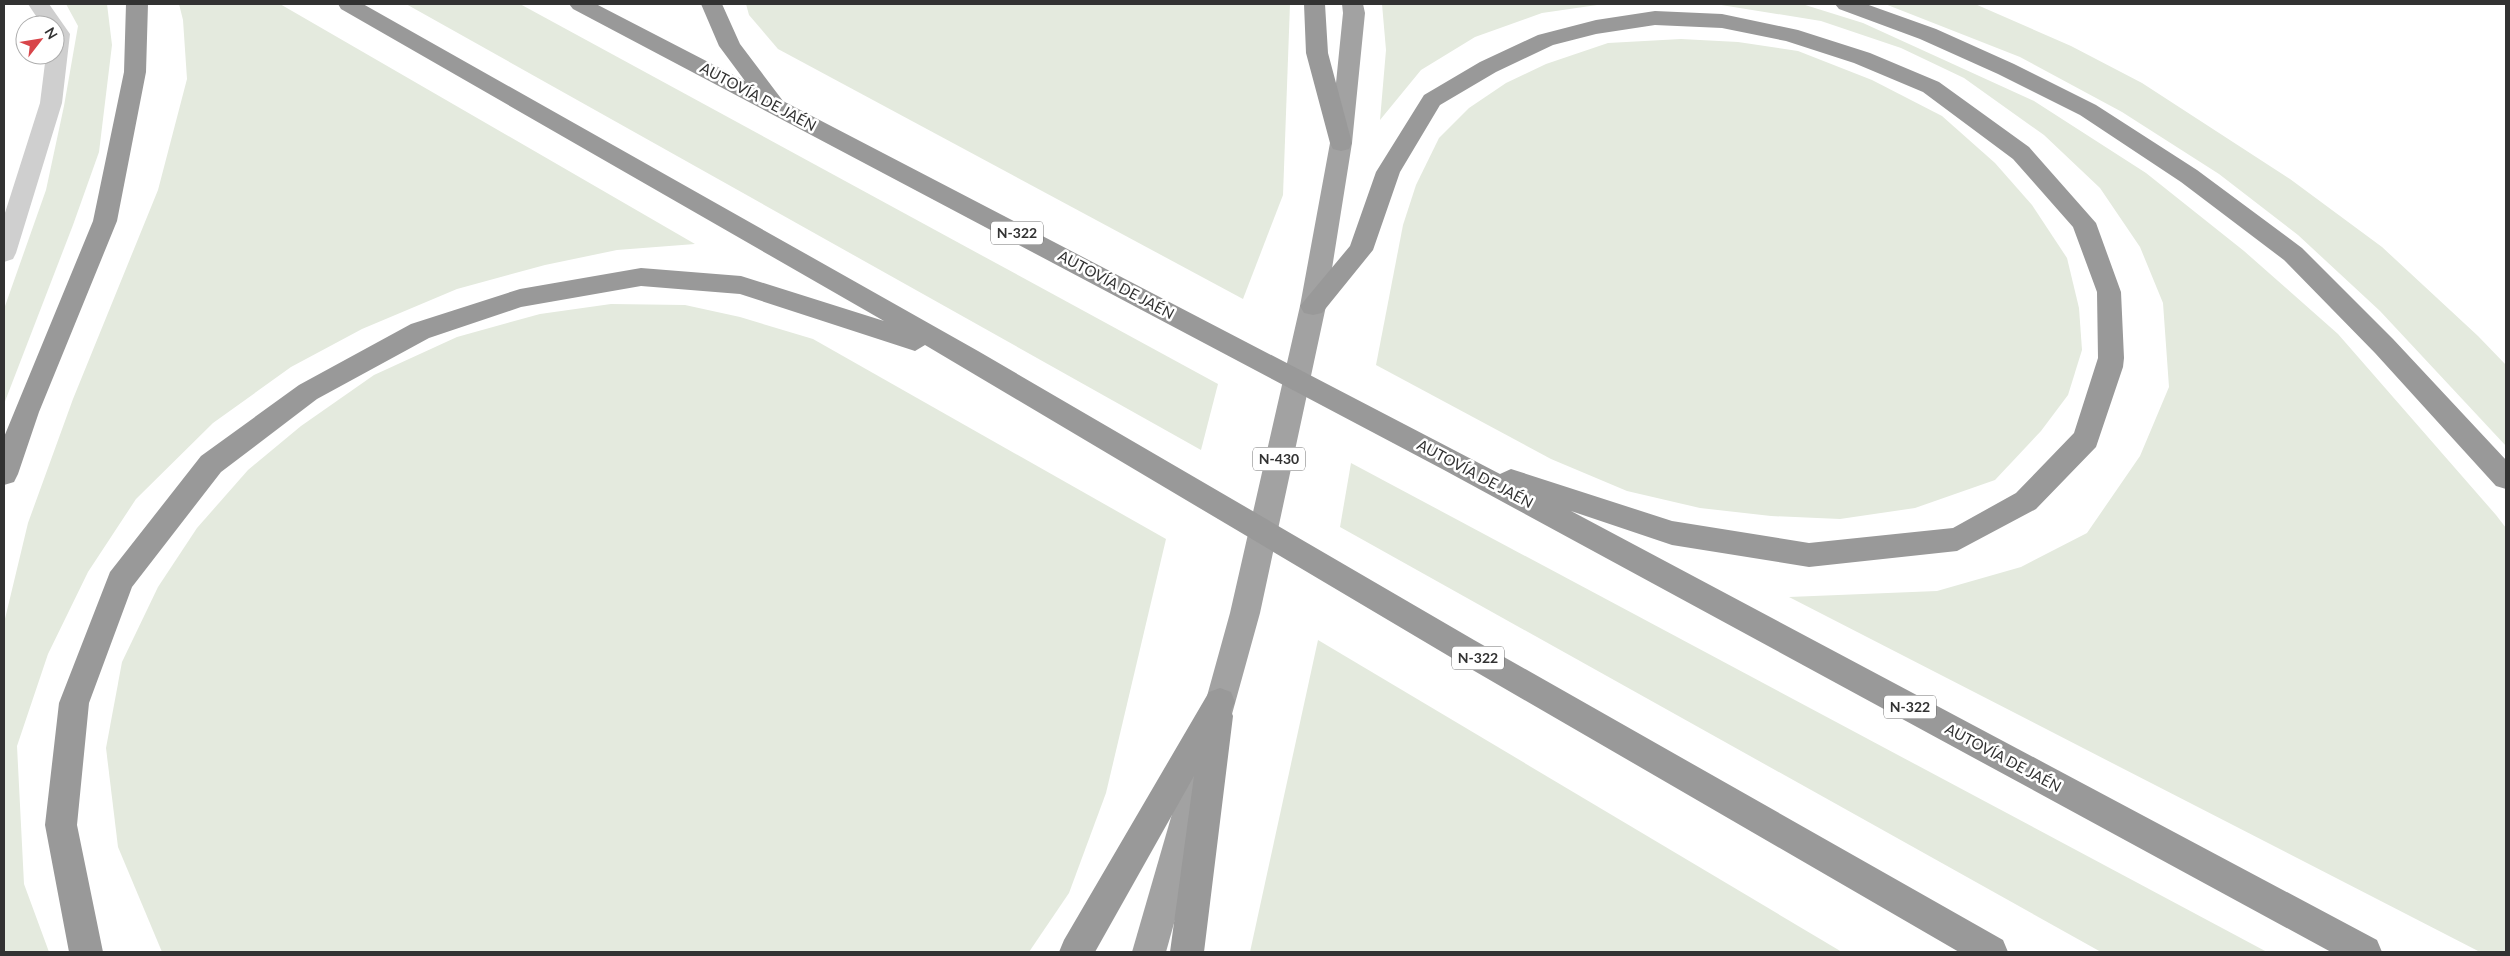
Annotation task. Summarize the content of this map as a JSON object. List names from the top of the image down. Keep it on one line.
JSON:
{"streets":{"highway":["AUTOVÍA DE JAÉN","N-322","N-430"]},"north":"top right"}
